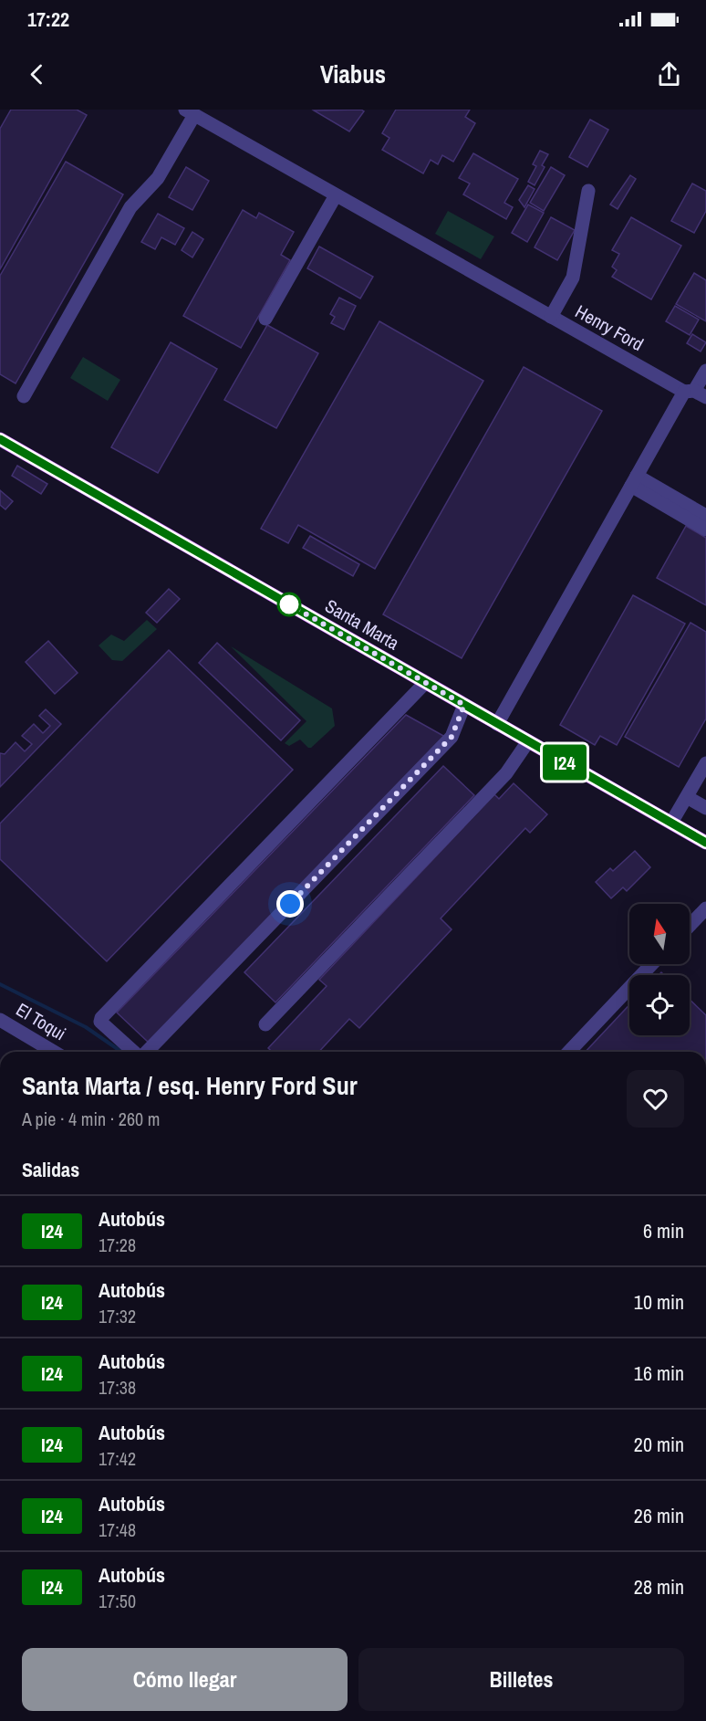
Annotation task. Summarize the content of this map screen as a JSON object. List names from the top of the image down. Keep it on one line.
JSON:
{"streets":{"main road":["Santa Marta"],"street":["Henry Ford","El Toqui"]},"lines":["bus line I24"],"north":"top","page":{"status":"17:22","header":"Viabus","on_map":"I24","heading":[["Santa Marta / esq. Henry Ford Sur","A pie · 4 min · 260 m"],"Salidas"],"list":[{"mark":"I24","name":"Autobús","note":"17:28","value":"6 min"},{"mark":"I24","name":"Autobús","note":"17:32","value":"10 min"},{"mark":"I24","name":"Autobús","note":"17:38","value":"16 min"},{"mark":"I24","name":"Autobús","note":"17:42","value":"20 min"},{"mark":"I24","name":"Autobús","note":"17:48","value":"26 min"},{"mark":"I24","name":"Autobús","note":"17:50","value":"28 min"}],"buttons":["Cómo llegar","Billetes"]}}
